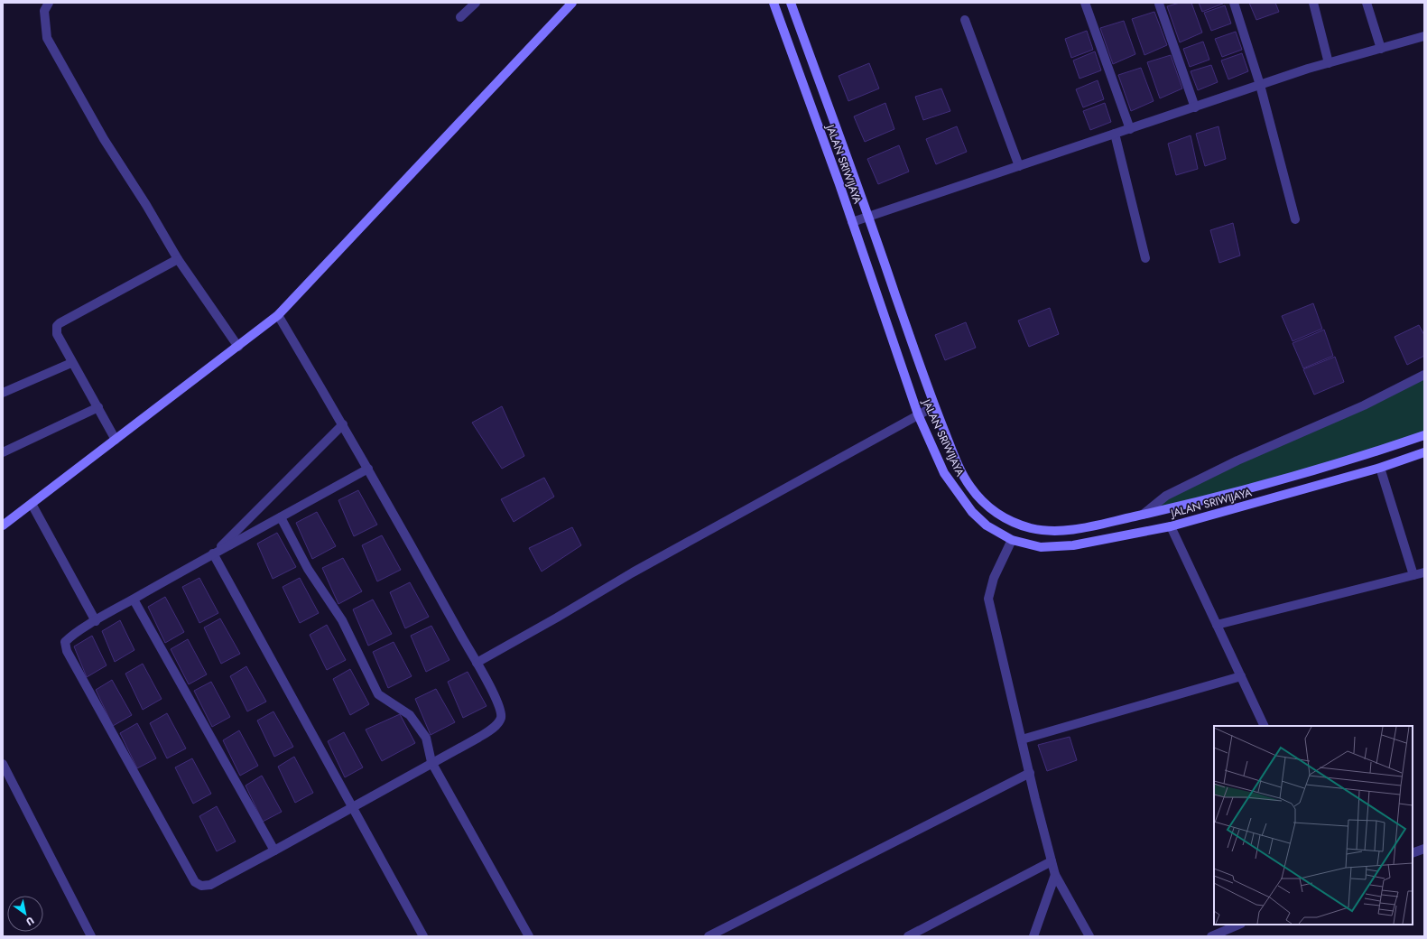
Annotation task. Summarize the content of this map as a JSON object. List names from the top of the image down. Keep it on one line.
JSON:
{"streets":{"main road":["JALAN SRIWIJAYA"]},"north":"bottom right"}
